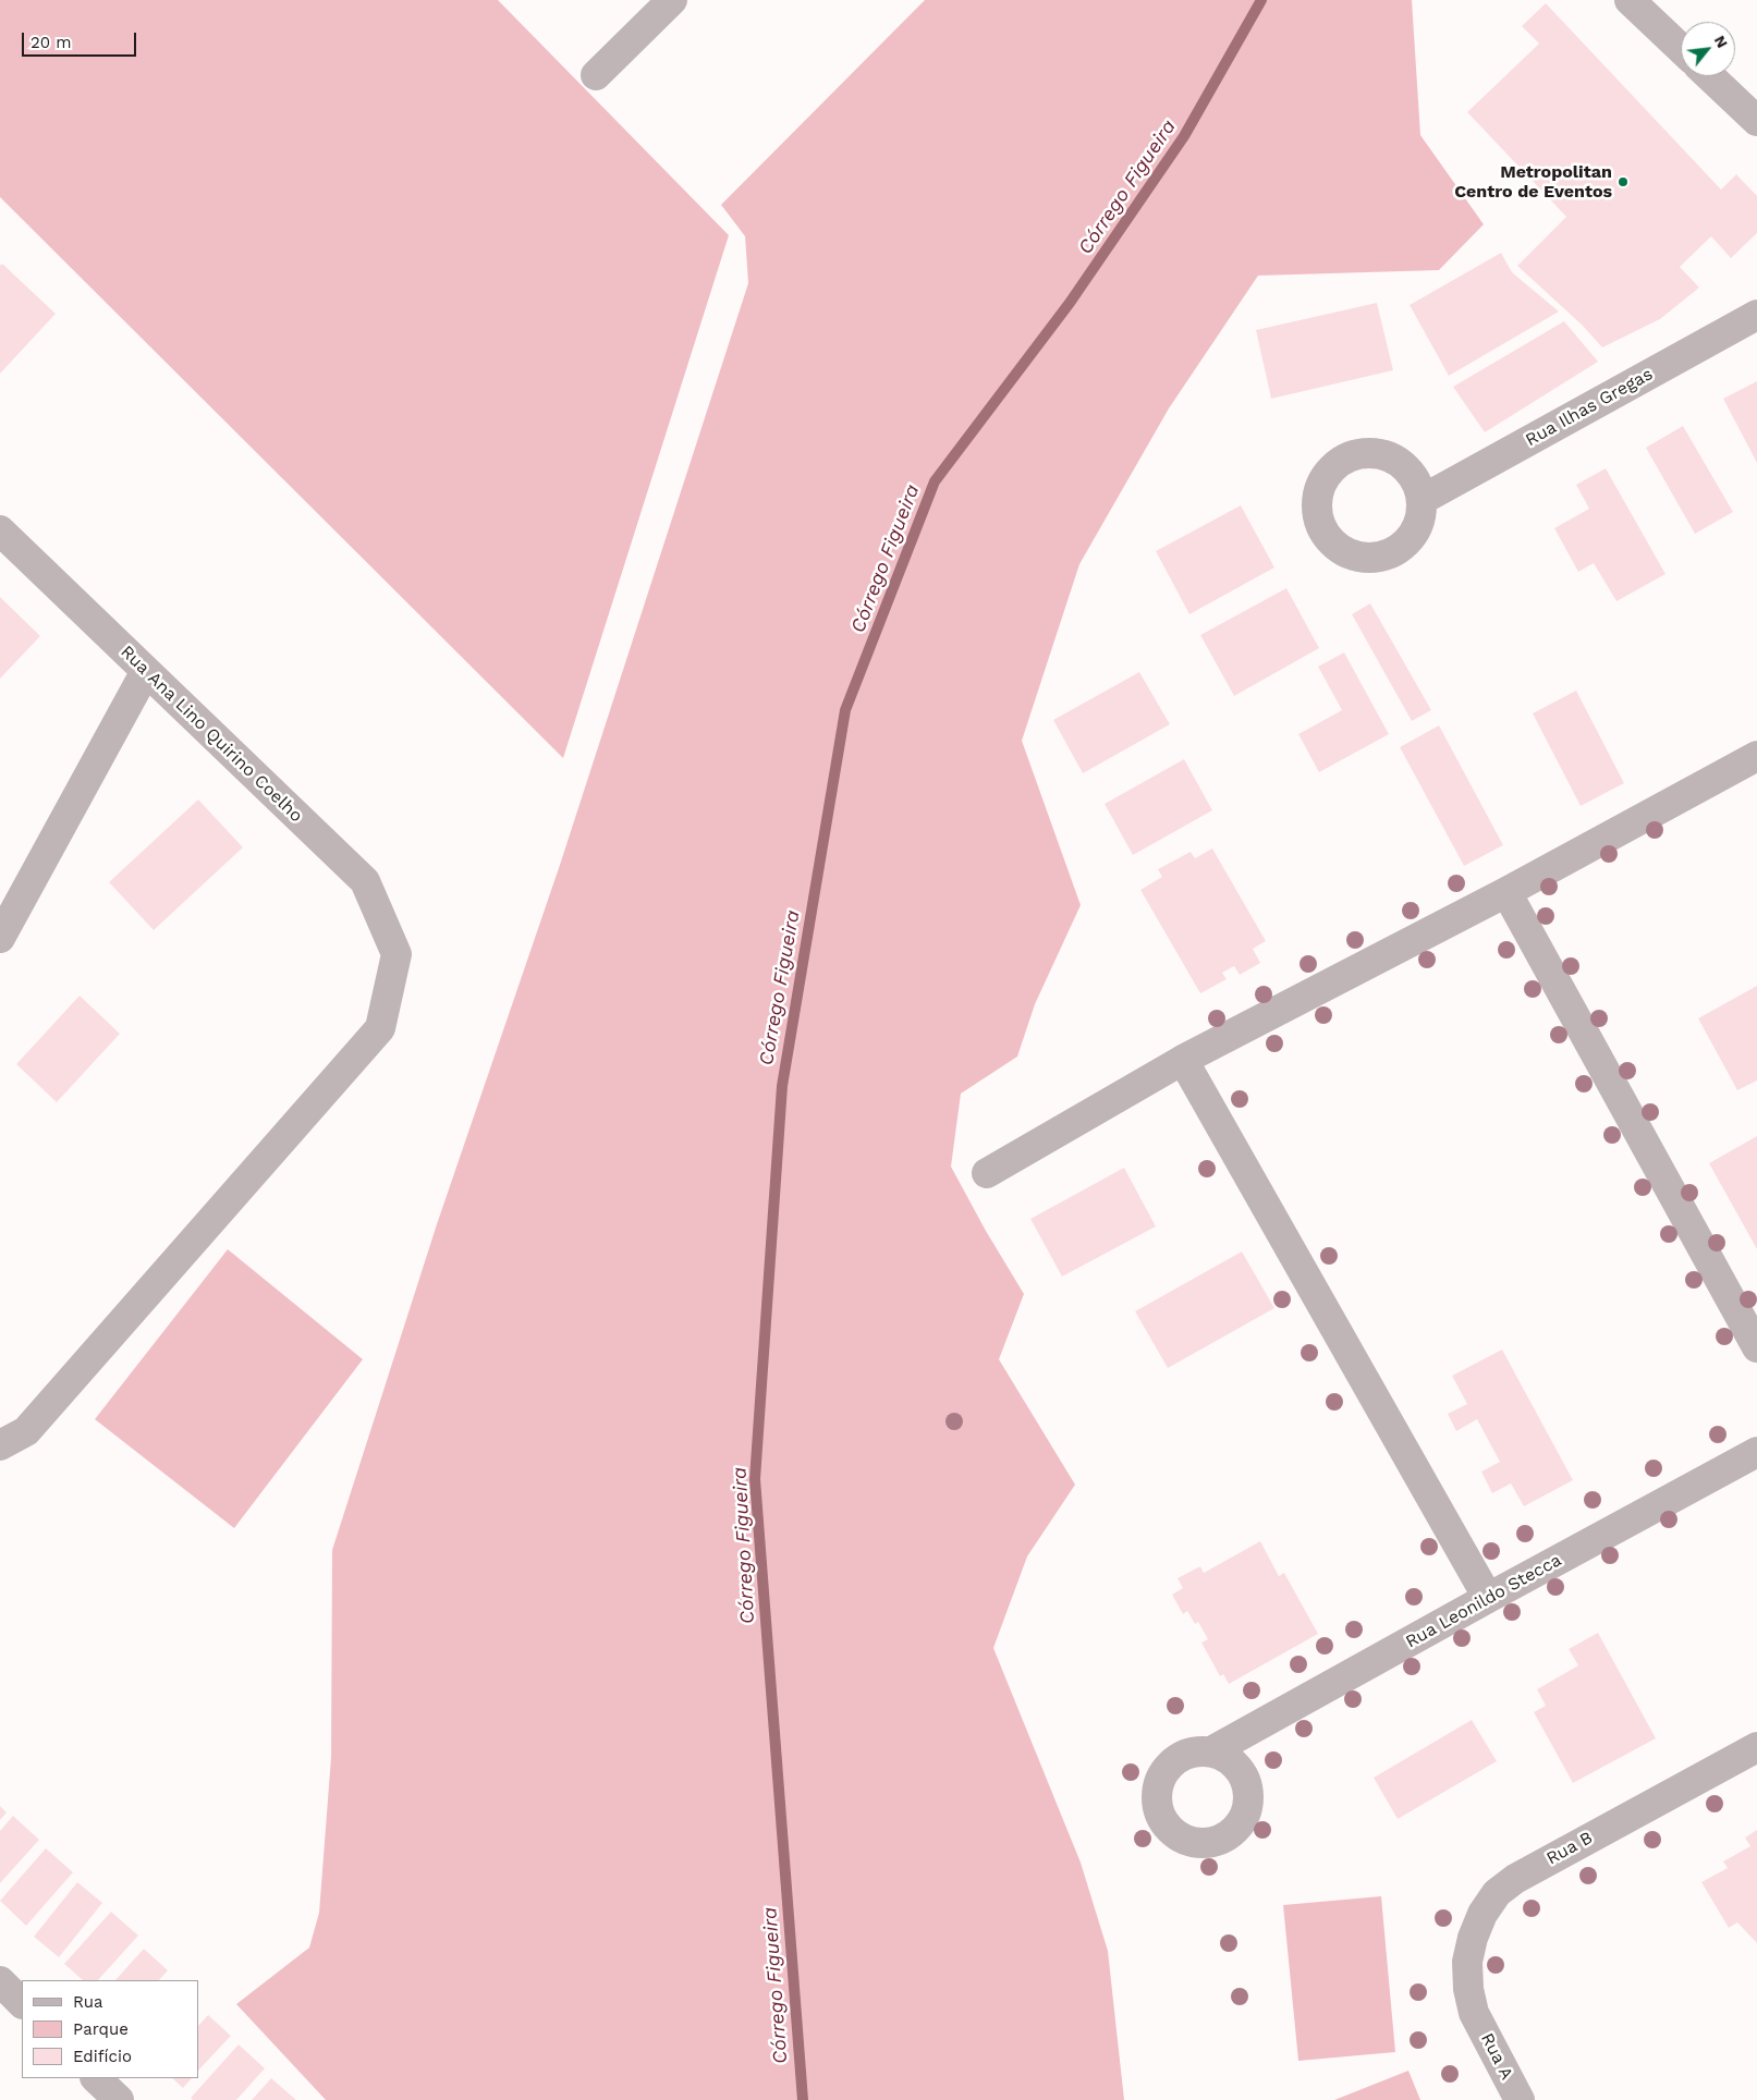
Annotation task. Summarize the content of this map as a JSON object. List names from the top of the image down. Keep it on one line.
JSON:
{"streets":{"street":["Rua Ilhas Gregas","Rua Ana Lino Quirino Coelho","Rua Leonildo Stecca","Rua B","Rua A"]},"crossings":[["Rua B","Rua A"]],"water":["Córrego Figueira"],"places":["Metropolitan Centro de Eventos"],"legend":["Rua","Parque","Edifício"],"scale_bar":"20 m","north":"top right"}
